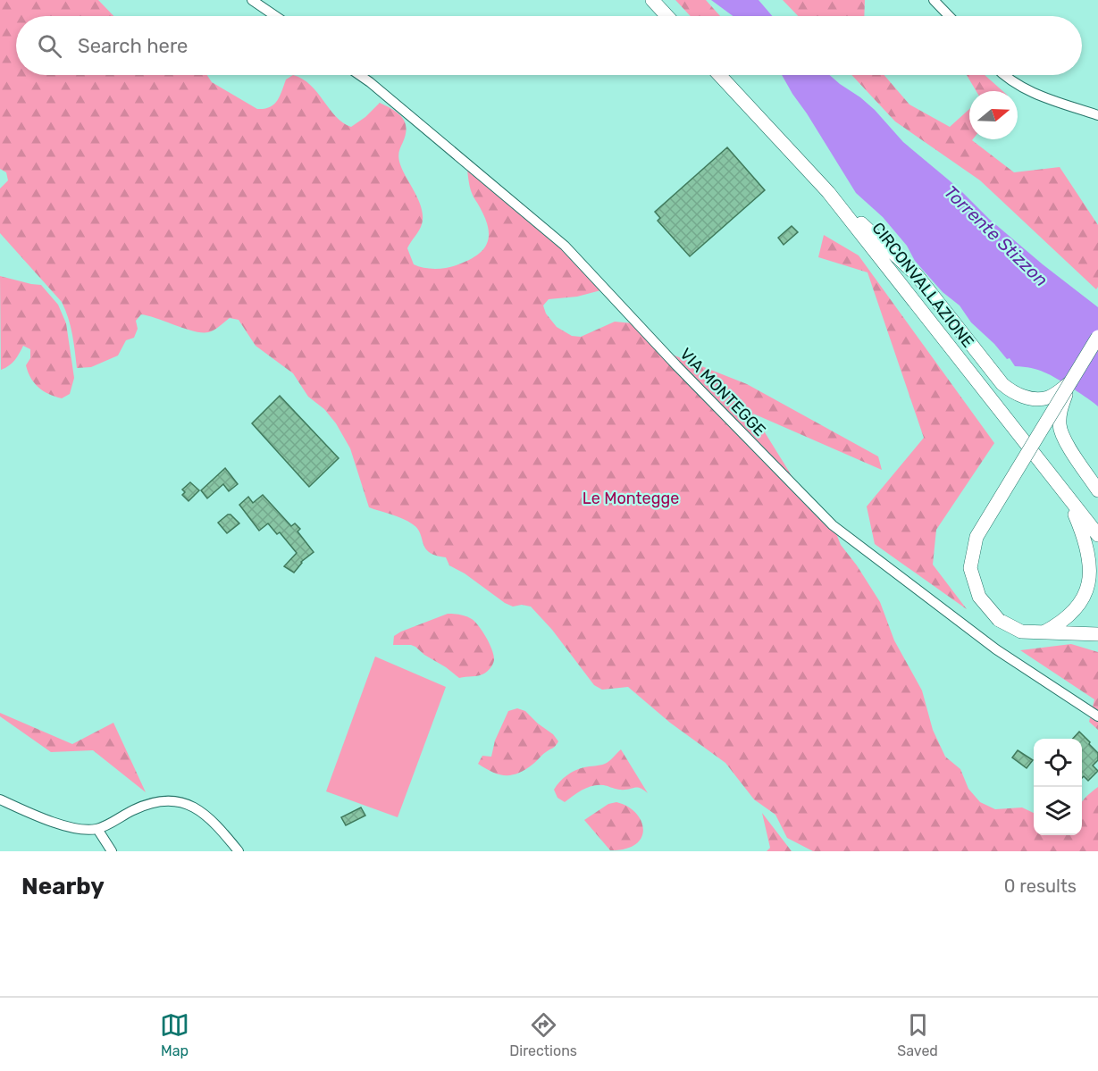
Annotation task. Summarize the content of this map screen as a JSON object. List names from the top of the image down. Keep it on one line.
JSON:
{"streets":{"highway":["CIRCONVALLAZIONE"],"street":["VIA MONTEGGE"]},"water":["Torrente Stizzon"],"parks":["Le Montegge"],"north":"right","page":{"search":"Search here","heading":["Nearby","0 results"],"nav":["Map","Directions","Saved"]}}
